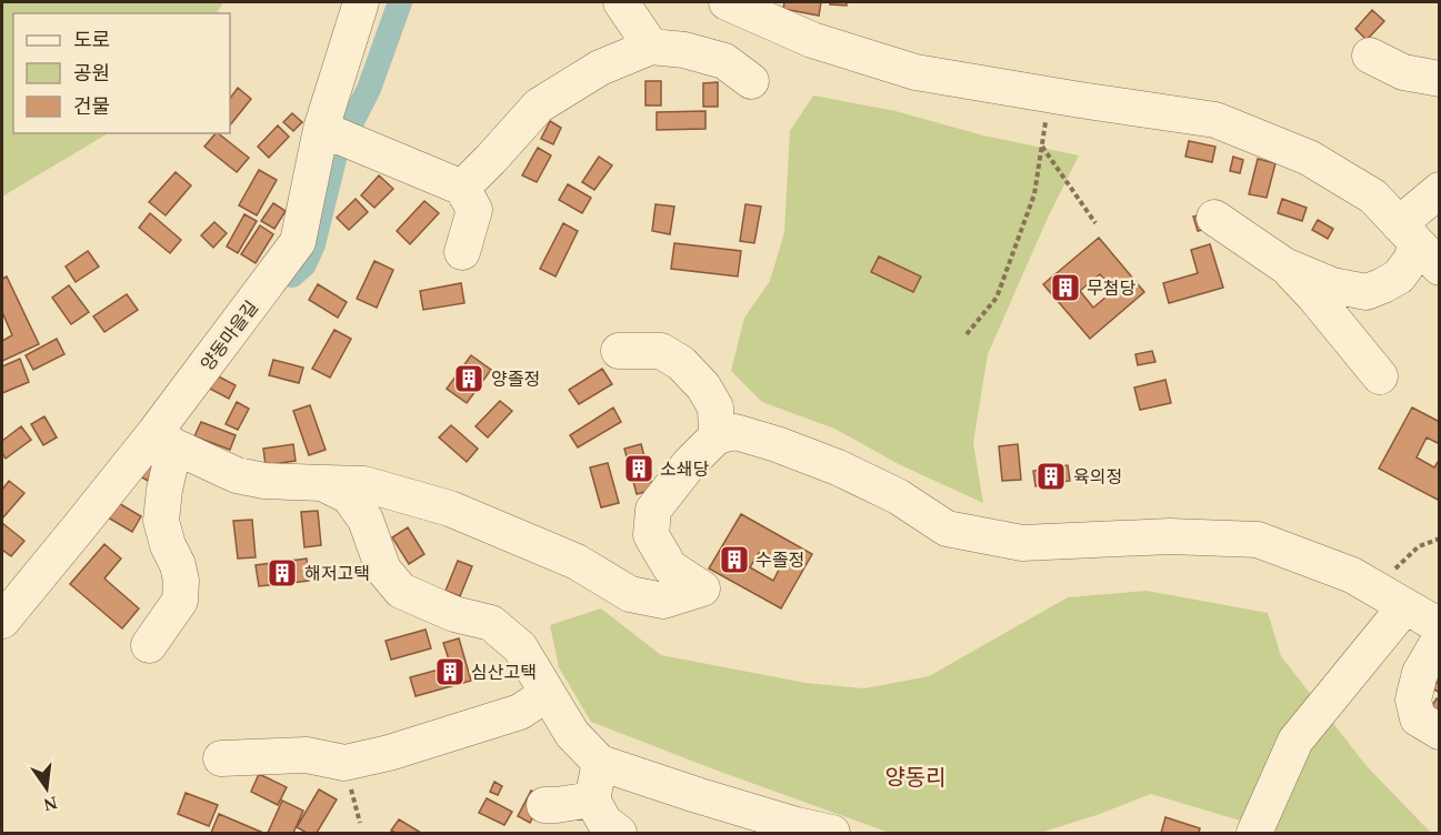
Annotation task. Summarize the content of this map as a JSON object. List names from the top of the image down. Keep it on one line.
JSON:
{"streets":{"lane":["양동마을길"]},"districts":["양동리"],"places":{"building":["무첨당","양졸정","소쇄당","육의정","수졸정","해저고택","심산고택"]},"legend":["도로","공원","건물"],"north":"bottom"}
